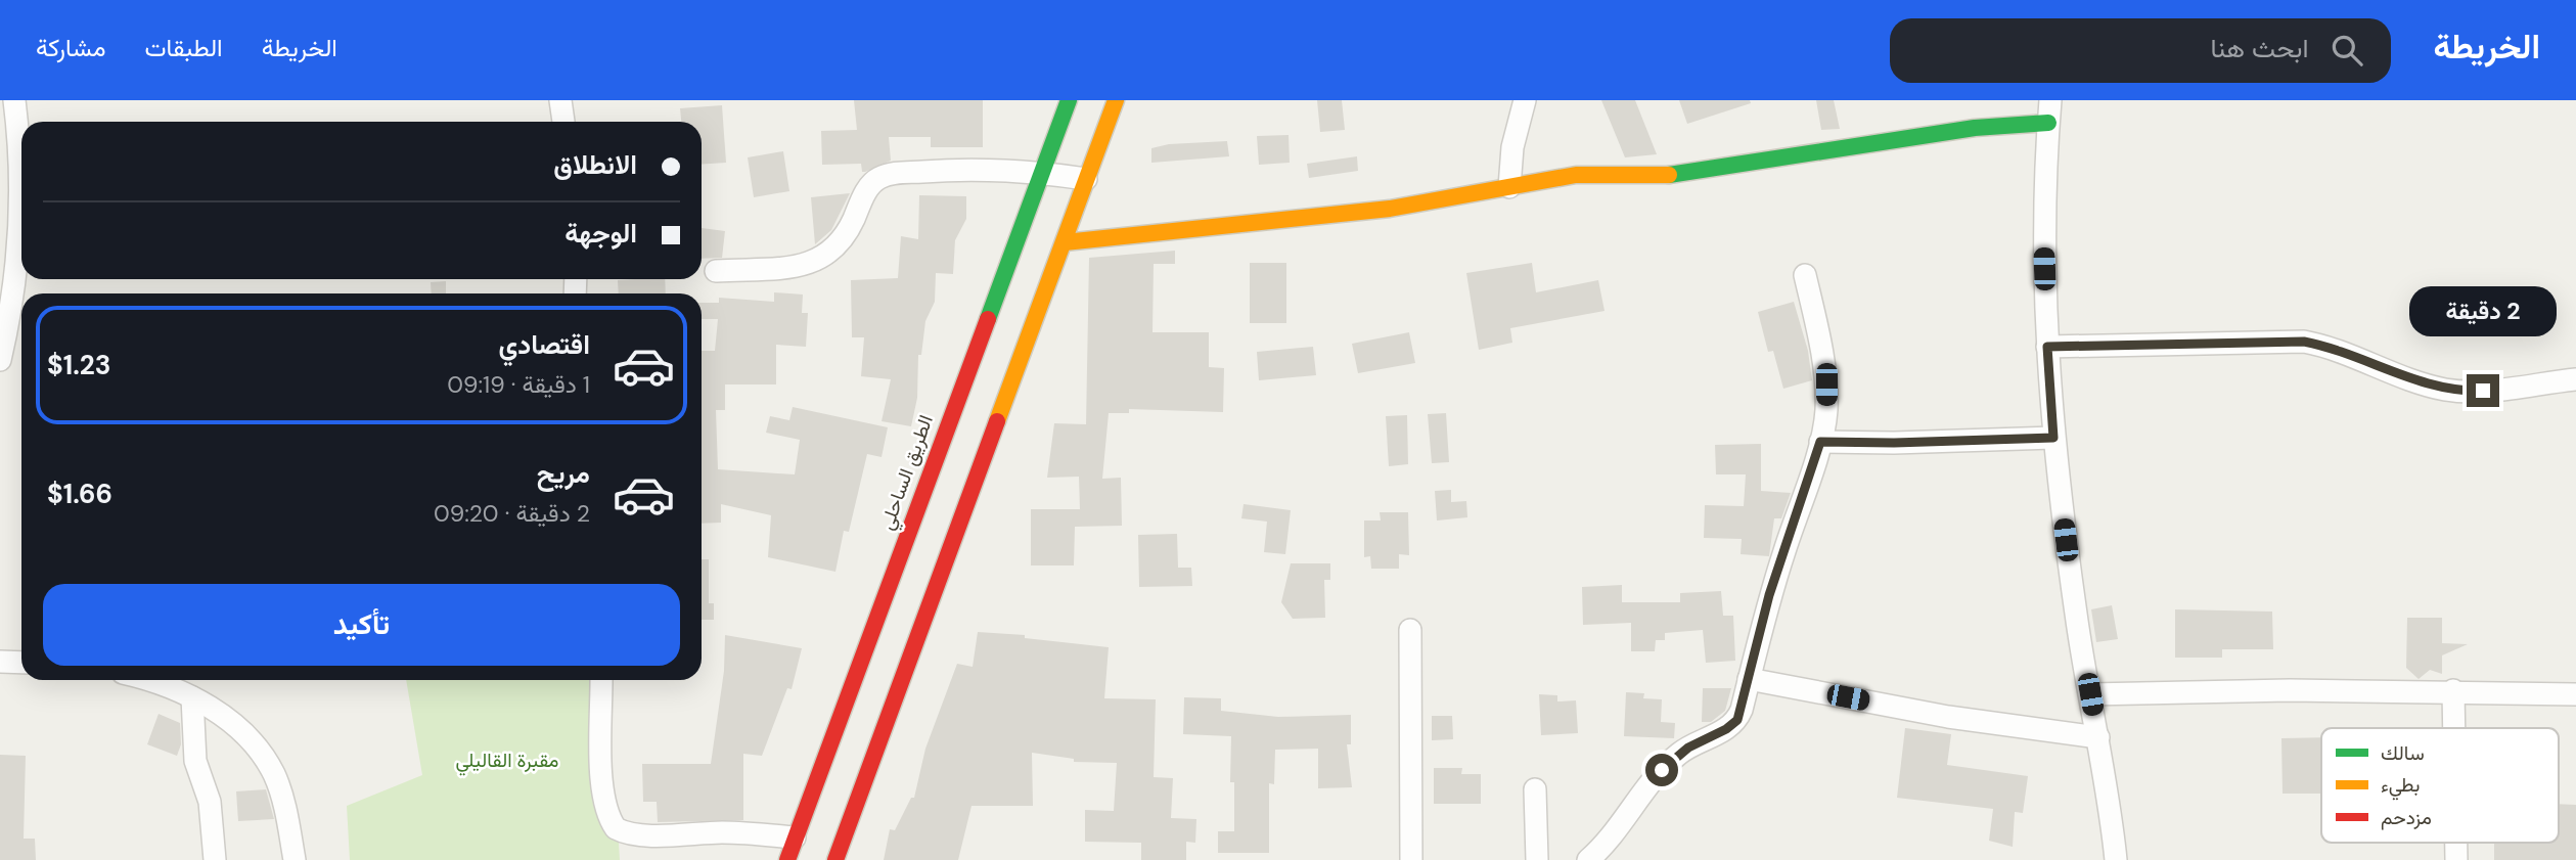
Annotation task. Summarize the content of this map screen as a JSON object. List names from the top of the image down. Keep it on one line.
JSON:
{"streets":{"main road":["الطريق الساحلي"]},"parks":["مقبرة القاليلي"],"legend":["سالك","بطيء","مزدحم"],"page":{"header":"الخريطة","search":"ابحث هنا","nav":["الخريطة","الطبقات","مشاركة"],"banner":["الانطلاق","الوجهة"],"bubble":"2 دقيقة","list":[{"name":"اقتصادي","note":"1 دقيقة · 09:19","value":"$1.23"},{"name":"مريح","note":"2 دقيقة · 09:20","value":"$1.66"}],"buttons":"تأكيد"}}
